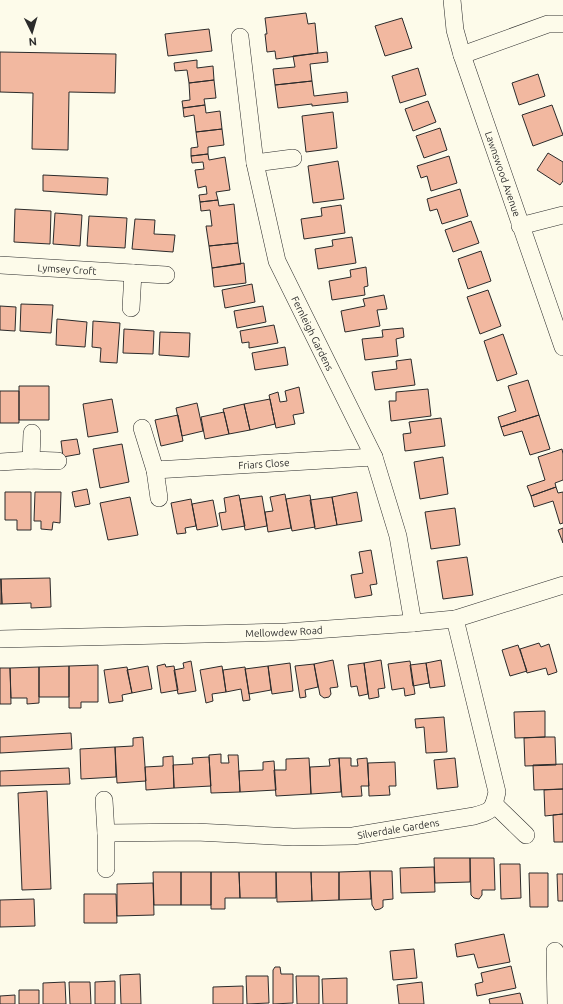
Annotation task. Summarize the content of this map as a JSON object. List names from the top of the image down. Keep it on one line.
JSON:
{"streets":{"street":["Lawnswood Avenue","Lymsey Croft","Fernleigh Gardens","Friars Close","Mellowdew Road","Silverdale Gardens"]},"crossings":[["Fernleigh Gardens","Friars Close"],["Fernleigh Gardens","Mellowdew Road"]],"north":"bottom"}
